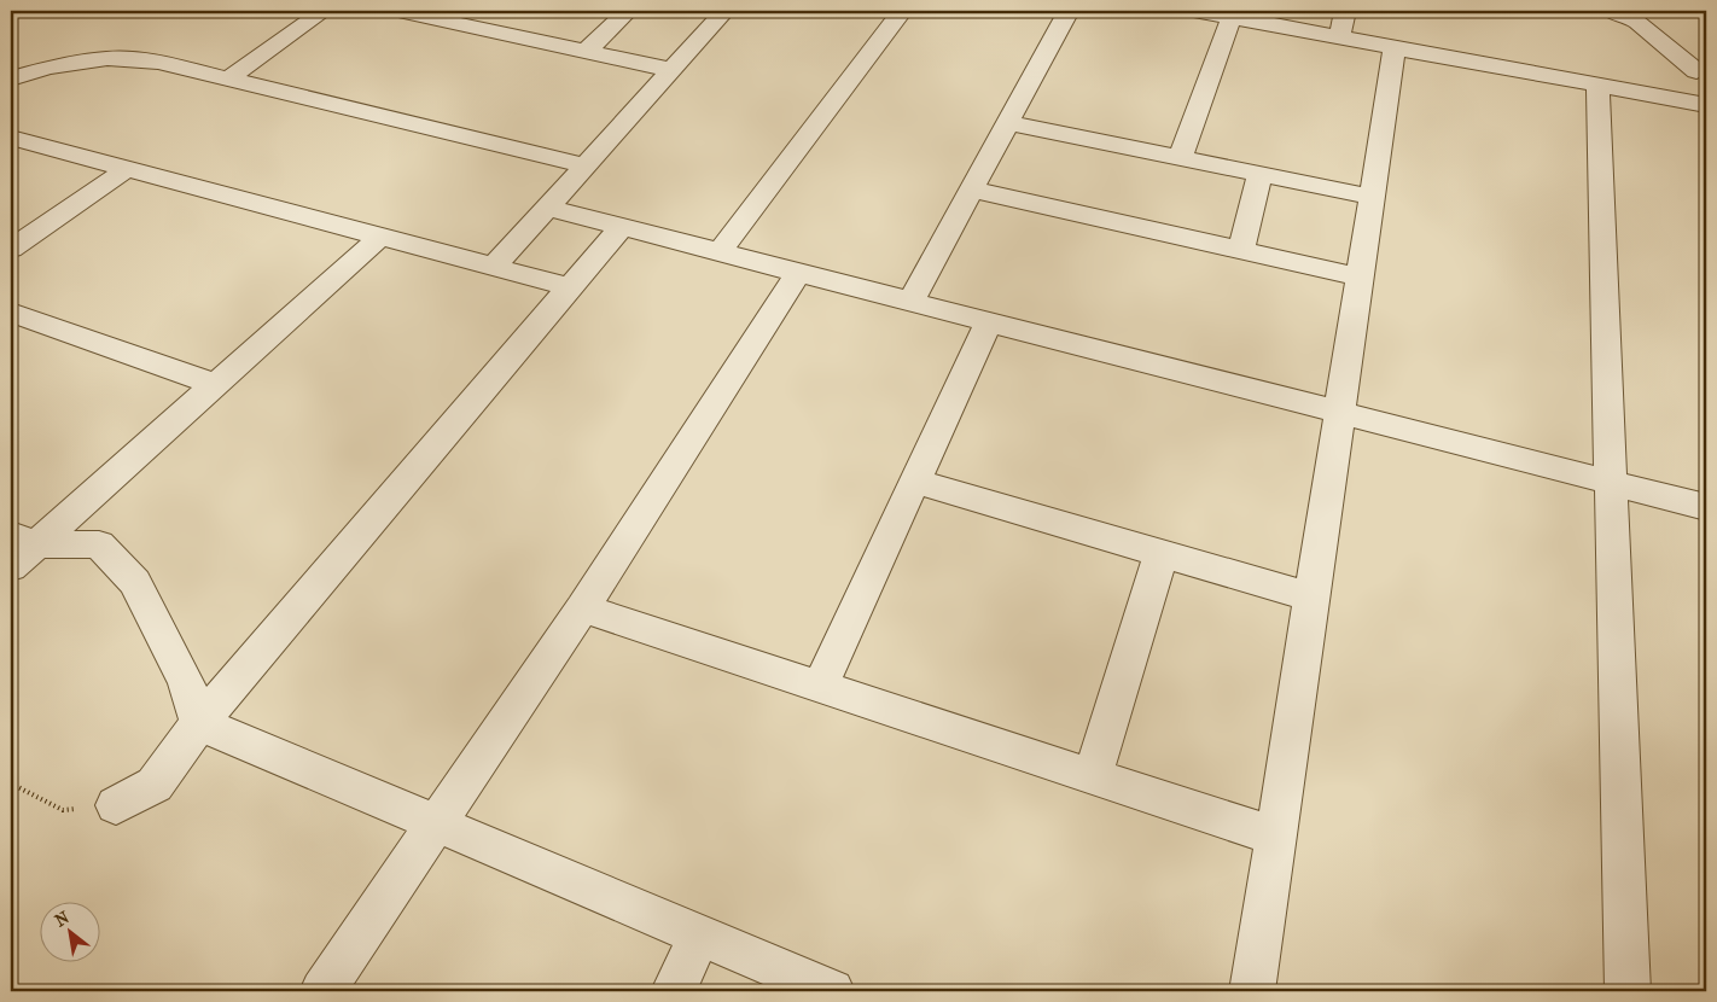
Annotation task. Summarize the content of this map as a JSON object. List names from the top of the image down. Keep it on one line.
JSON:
{"north":"top left"}
